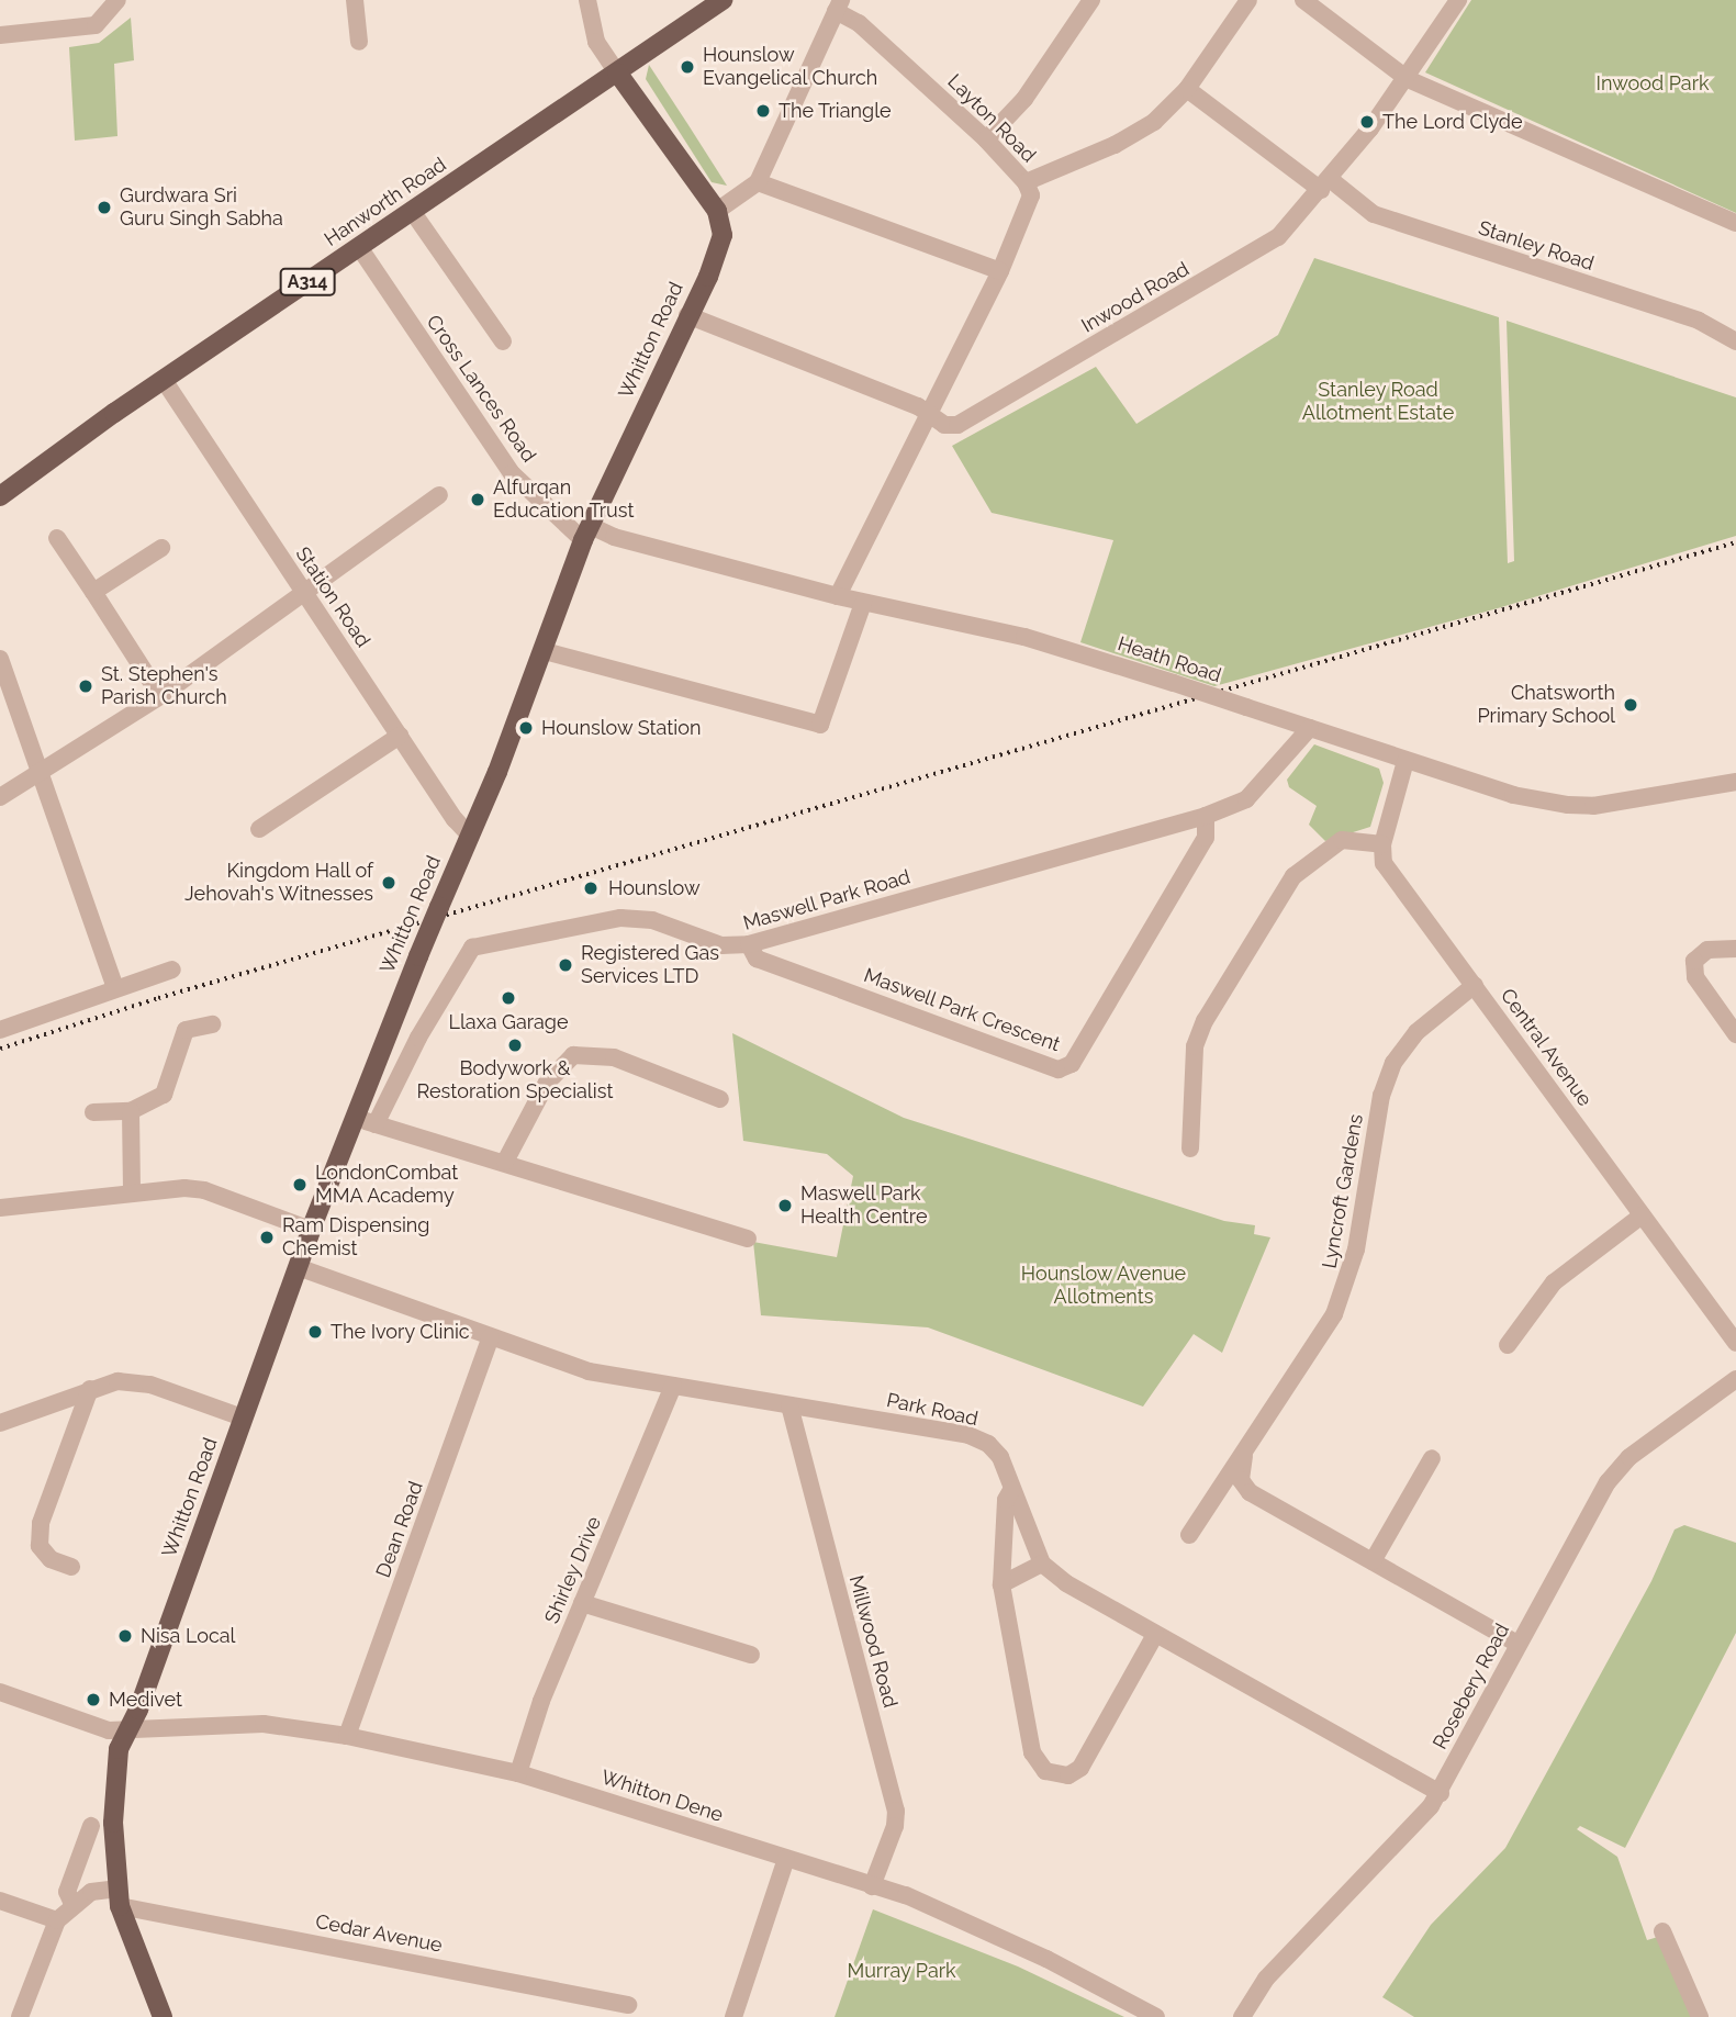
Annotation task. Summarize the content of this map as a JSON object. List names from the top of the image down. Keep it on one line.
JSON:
{"streets":{"main road":["Hanworth Road","A314","Whitton Road"],"street":["Layton Road","Stanley Road","Inwood Road","Cross Lances Road","Station Road","Heath Road","Maswell Park Road","Maswell Park Crescent","Central Avenue","Lyncroft Gardens","Park Road","Dean Road","Shirley Drive","Millwood Road","Rosebery Road","Whitton Dene","Cedar Avenue"]},"crossings":[["Layton Road","Inwood Road"],["Hanworth Road","Cross Lances Road"],["Hanworth Road","Station Road"],["Stanley Road","Inwood Road"],["Inwood Road","Whitton Road"],["Whitton Road","Cross Lances Road"],["Whitton Road","Station Road"],["Whitton Road","Heath Road"],["Whitton Road","Maswell Park Road"],["Whitton Road","Park Road"],["Whitton Road","Whitton Dene"],["Whitton Road","Cedar Avenue"],["Cross Lances Road","Heath Road"],["Heath Road","Maswell Park Road"],["Maswell Park Road","Maswell Park Crescent"],["Central Avenue","Lyncroft Gardens"],["Park Road","Dean Road"],["Park Road","Shirley Drive"],["Park Road","Millwood Road"],["Dean Road","Whitton Dene"],["Shirley Drive","Whitton Dene"],["Millwood Road","Whitton Dene"]],"parks":["Inwood Park","Stanley Road Allotment Estate","Hounslow Avenue Allotments","Murray Park"],"places":["Hounslow Evangelical Church","The Triangle","The Lord Clyde","Gurdwara Sri Guru Singh Sabha","Alfurqan Education Trust","St. Stephen's Parish Church","Chatsworth Primary School","Hounslow Station","Kingdom Hall of Jehovah's Witnesses","Hounslow","Registered Gas Services LTD","Llaxa Garage","Bodywork & Restoration Specialist","LondonCombat MMA Academy","Maswell Park Health Centre","Ram Dispensing Chemist","The Ivory Clinic","Nisa Local","Medivet"]}
